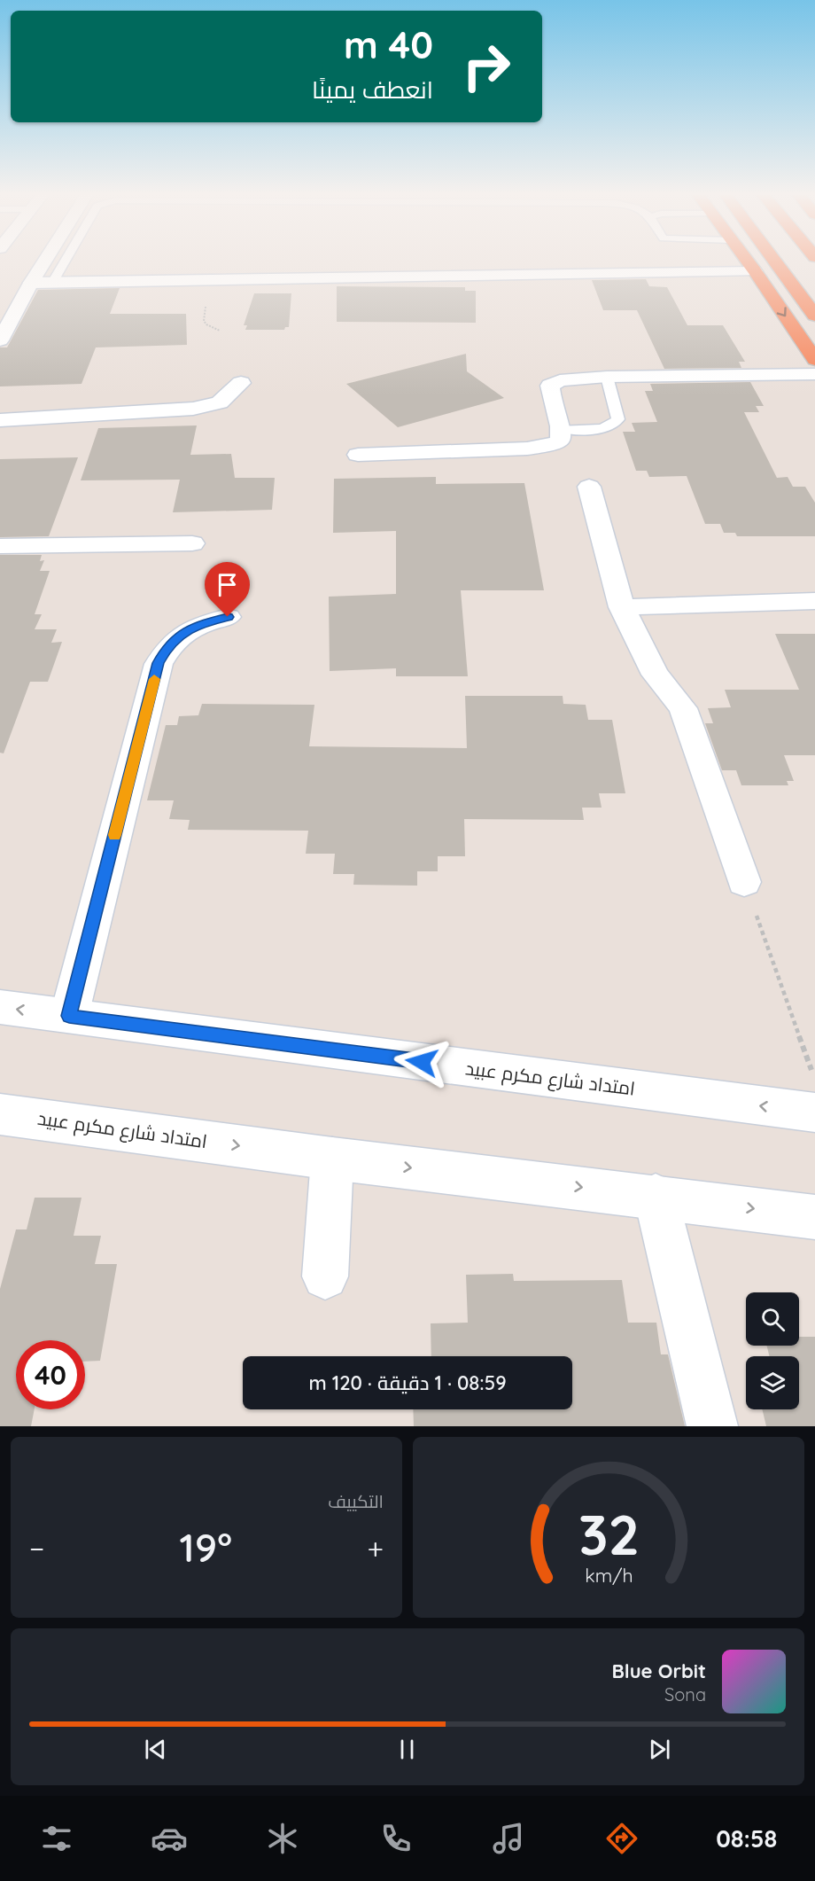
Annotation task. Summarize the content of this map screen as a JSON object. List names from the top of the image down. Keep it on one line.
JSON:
{"streets":{"street":["امتداد شارع مكرم عبيد"]},"page":{"turn":["40 m","انعطف يمينًا"],"limit":"40","trip":"08:59 · 1 دقيقة · 120 m","tile":"التكييف","heat":["−","19°","+"],"song":["Blue Orbit","Sona"],"tabs":"08:58","gauge":["32","km/h"]}}
